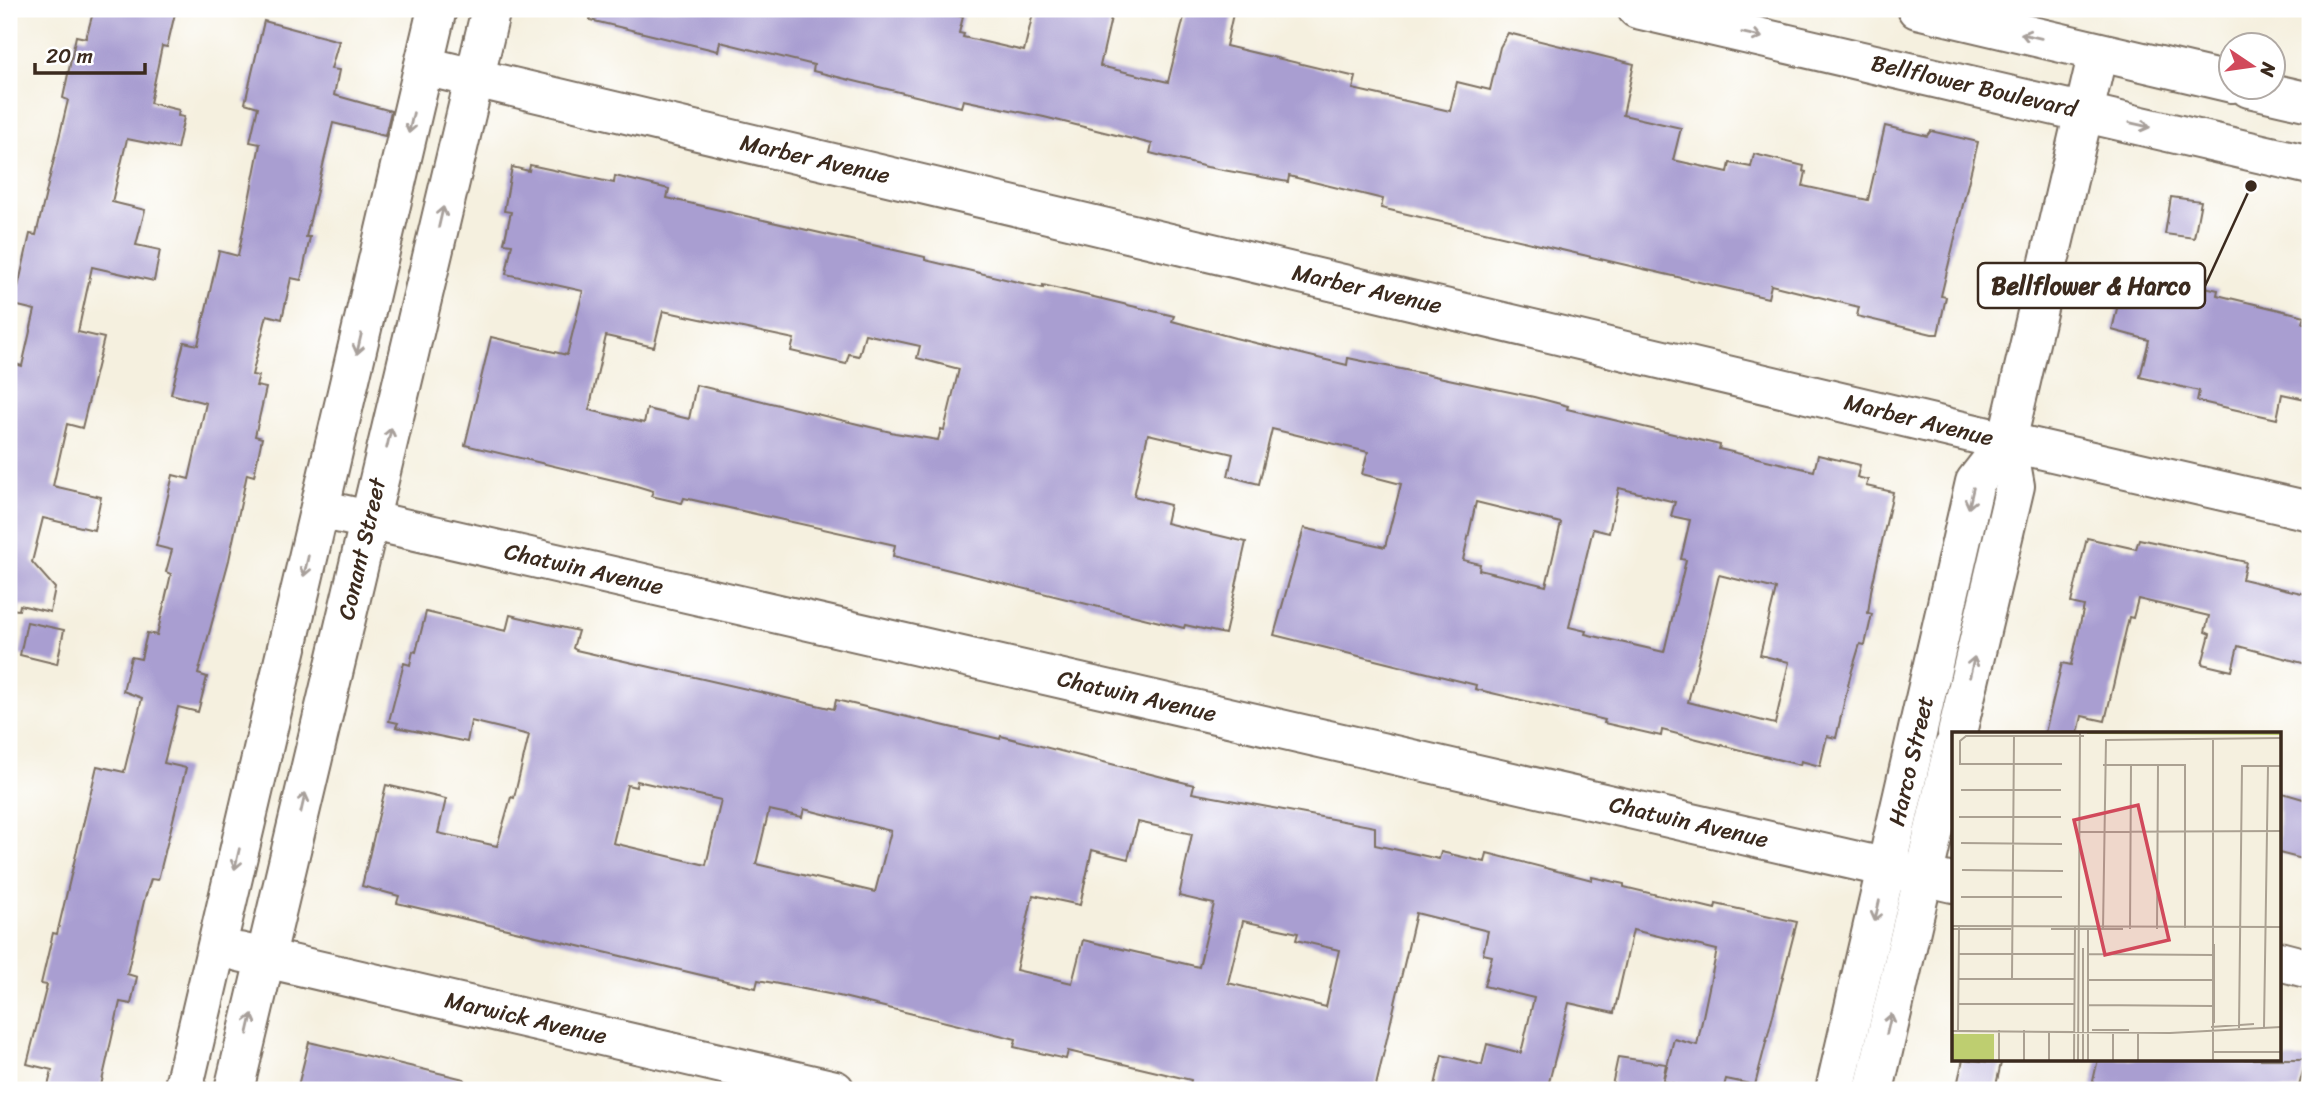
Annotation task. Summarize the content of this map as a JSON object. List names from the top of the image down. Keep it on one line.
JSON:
{"streets":{"street":["Bellflower Boulevard","Marber Avenue","Conant Street","Chatwin Avenue","Harco Street","Marwick Avenue"]},"crossings":[["Bellflower Boulevard","Harco Street"],["Marber Avenue","Conant Street"],["Marber Avenue","Harco Street"],["Conant Street","Chatwin Avenue"],["Conant Street","Marwick Avenue"],["Chatwin Avenue","Harco Street"]],"places":["Bellflower & Harco"],"scale_bar":"20 m","north":"right"}
